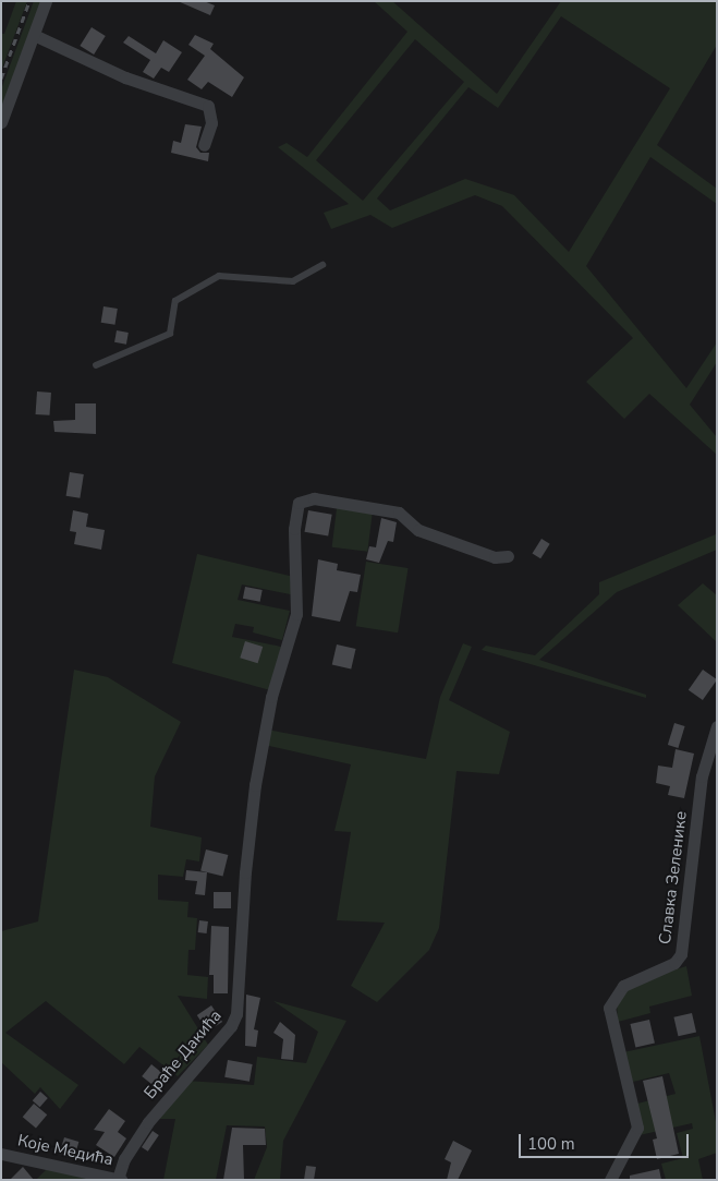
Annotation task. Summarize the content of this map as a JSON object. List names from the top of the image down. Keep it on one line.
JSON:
{"streets":{"street":["Славка Зеленике","Браће Дакића","Које Медића"]},"crossings":[["Браће Дакића","Које Медића"]],"scale_bar":"100 m"}
